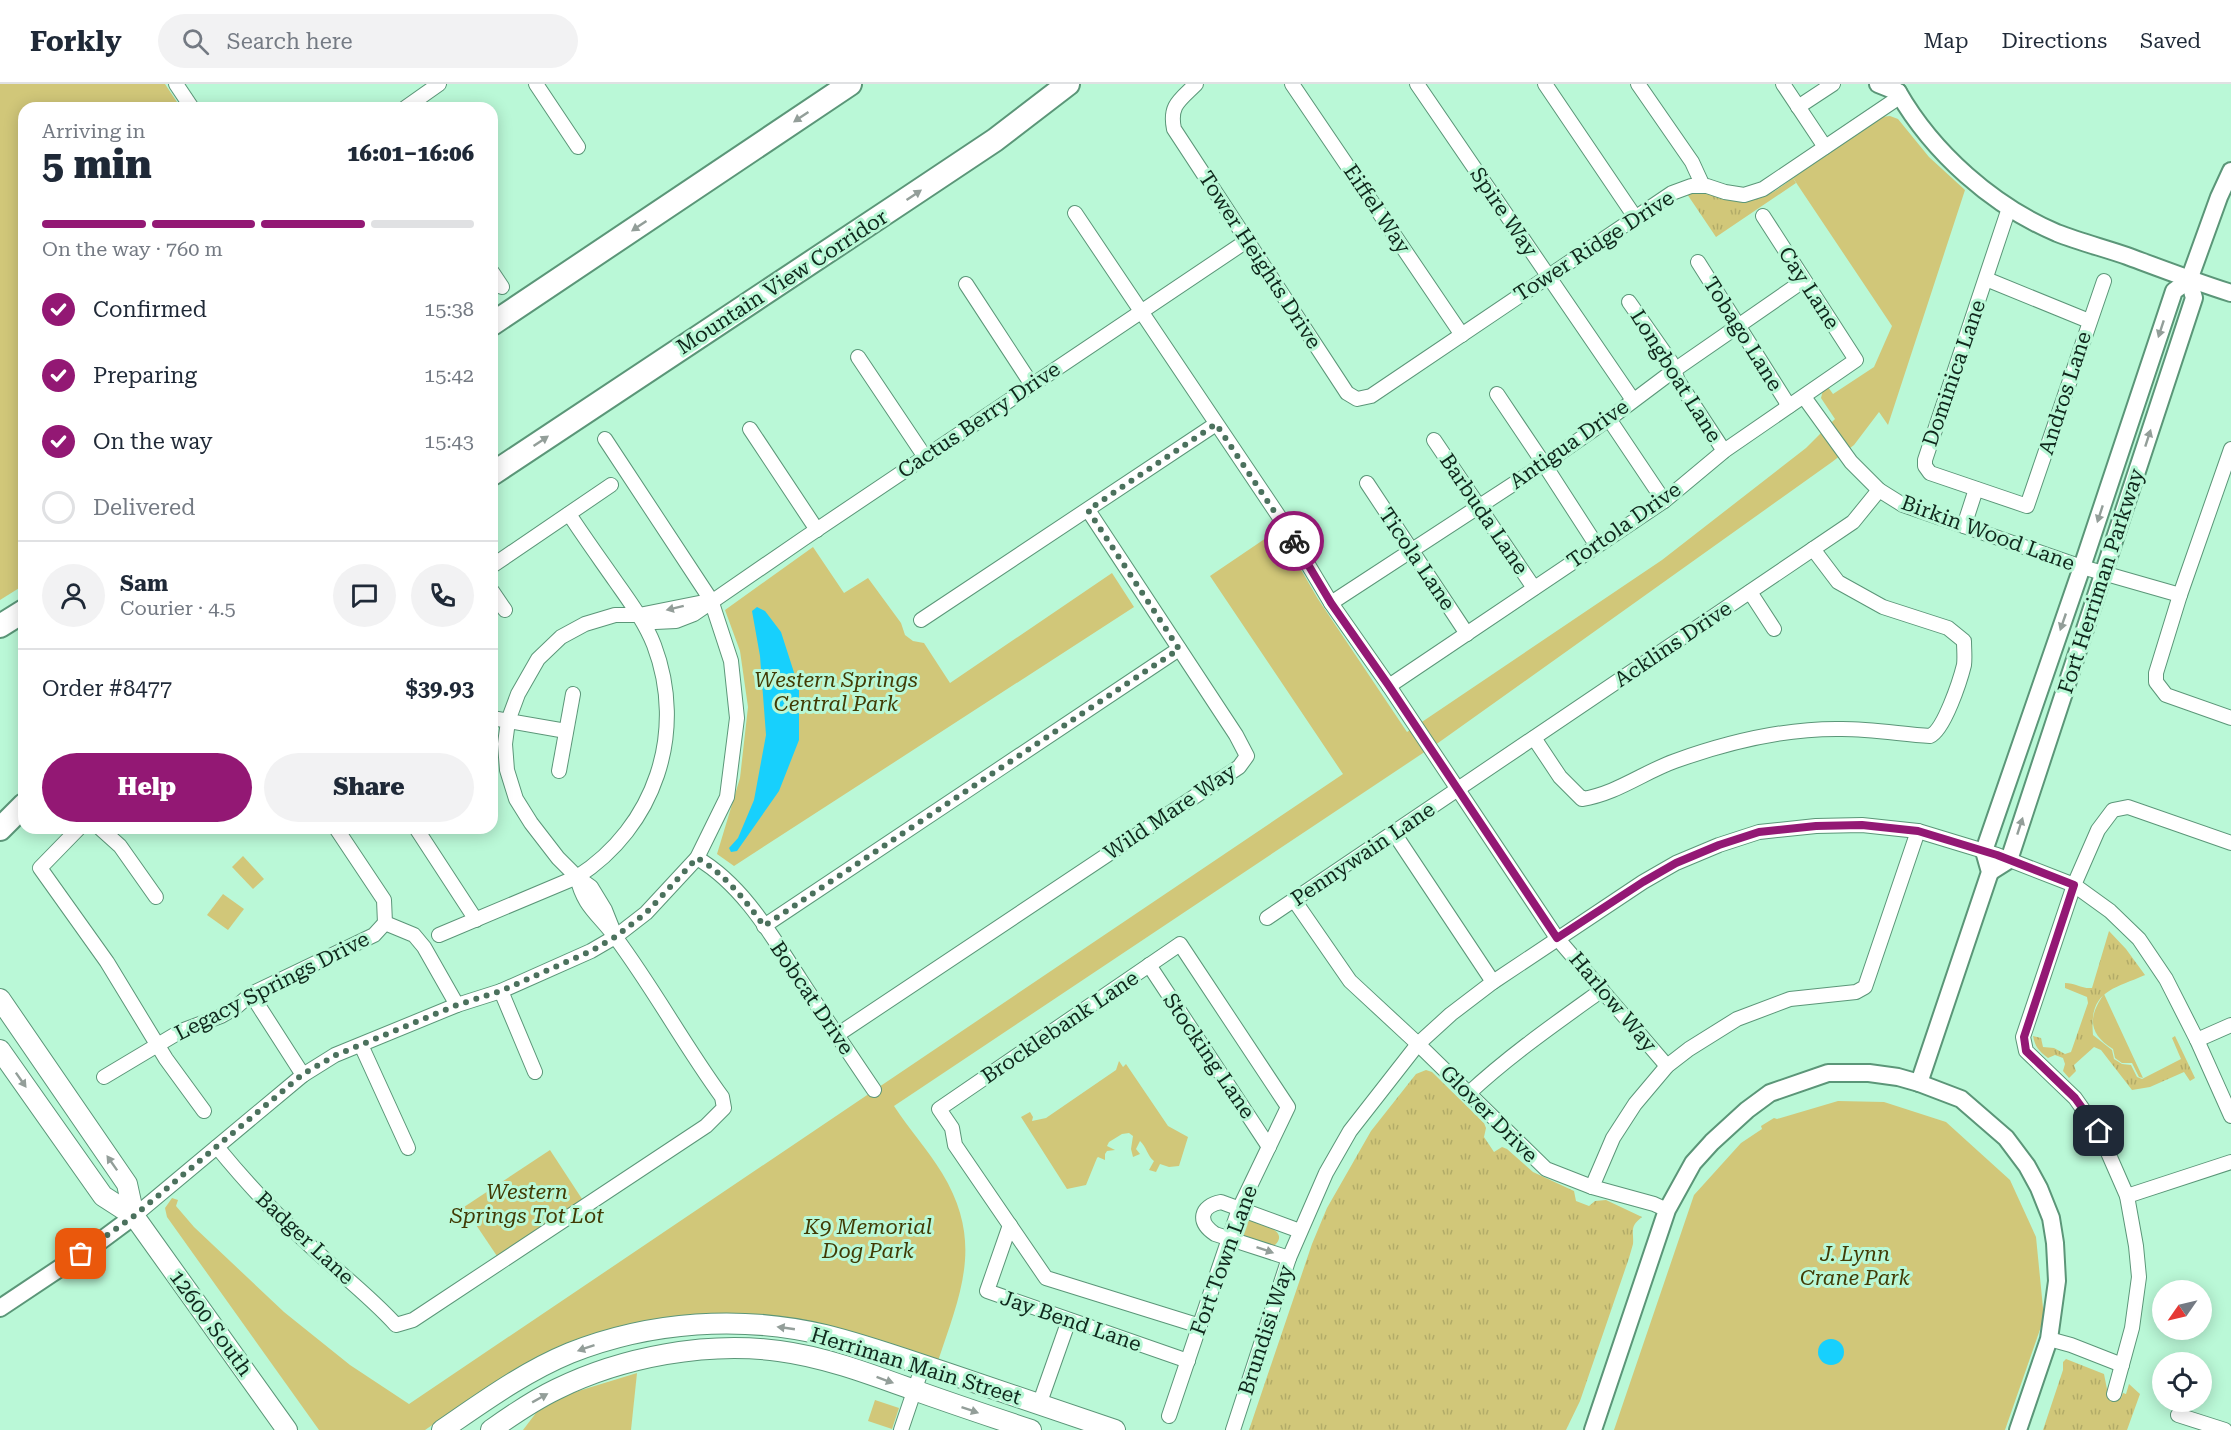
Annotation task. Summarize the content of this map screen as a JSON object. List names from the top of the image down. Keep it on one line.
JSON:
{"streets":{"highway":["Mountain View Corridor"],"main road":["12600 South","Herriman Main Street"],"street":["Eiffel Way","Spire Way","Tower Ridge Drive","Tower Heights Drive","Cay Lane","Tobago Lane","Dominica Lane","Longboat Lane","Andros Lane","Cactus Berry Drive","Antigua Drive","Barbuda Lane","Tortola Drive","Birkin Wood Lane","Ticola Lane","Fort Herriman Parkway","Acklins Drive","Wild Mare Way","Pennywain Lane","Legacy Springs Drive","Bobcat Drive","Harlow Way","Brocklebank Lane","Stocking Lane","Glover Drive","Badger Lane","Fort Town Lane","Jay Bend Lane","Brundisi Way"]},"crossings":[["Eiffel Way","Tower Ridge Drive"],["Spire Way","Tower Ridge Drive"],["Spire Way","Antigua Drive"],["Tower Ridge Drive","Tower Heights Drive"],["Tower Heights Drive","Cactus Berry Drive"],["Cay Lane","Antigua Drive"],["Cay Lane","Tortola Drive"],["Tobago Lane","Antigua Drive"],["Tobago Lane","Tortola Drive"],["Dominica Lane","Andros Lane"],["Longboat Lane","Antigua Drive"],["Longboat Lane","Tortola Drive"],["Cactus Berry Drive","Harlow Way"],["Antigua Drive","Barbuda Lane"],["Antigua Drive","Ticola Lane"],["Antigua Drive","Harlow Way"],["Barbuda Lane","Tortola Drive"],["Tortola Drive","Birkin Wood Lane"],["Tortola Drive","Ticola Lane"],["Tortola Drive","Harlow Way"],["Birkin Wood Lane","Fort Herriman Parkway"],["Birkin Wood Lane","Acklins Drive"],["Fort Herriman Parkway","Brundisi Way"],["Acklins Drive","Pennywain Lane"],["Acklins Drive","Harlow Way"],["Wild Mare Way","Bobcat Drive"],["Pennywain Lane","Harlow Way"],["Pennywain Lane","Glover Drive"],["Harlow Way","Brundisi Way"],["Brocklebank Lane","Stocking Lane"],["Brocklebank Lane","Jay Bend Lane"],["Stocking Lane","Fort Town Lane"],["Glover Drive","Brundisi Way"],["Fort Town Lane","Jay Bend Lane"]],"parks":["Western Springs Central Park","Western Springs Tot Lot","K9 Memorial Dog Park","J. Lynn Crane Park"],"north":"bottom left","page":{"header":"Forkly","search":"Search here","nav":["Map","Directions","Saved"],"heading":["5 min","Arriving in","16:01–16:06"],"panel":["Sam","Courier · 4.5","Order #8477","$39.93"],"bar":"On the way · 760 m","list":[["Confirmed","15:38"],["Preparing","15:42"],["On the way","15:43"],"Delivered"],"buttons":["Help","Share"]}}
